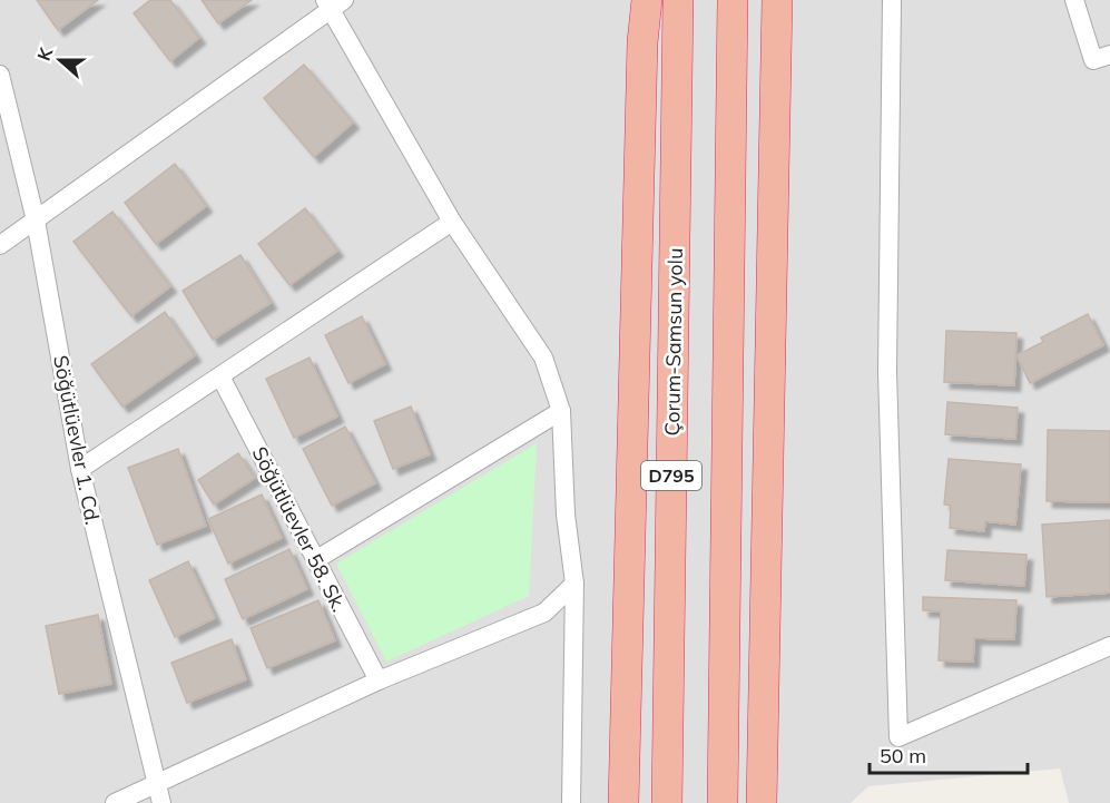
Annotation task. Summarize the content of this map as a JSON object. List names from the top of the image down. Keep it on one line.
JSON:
{"streets":{"highway":["Çorum-Samsun yolu","D795"],"street":["Söğütlüevler 1. Cd.","Söğütlüevler 58. Sk."]},"scale_bar":"50 m","north":"left"}
